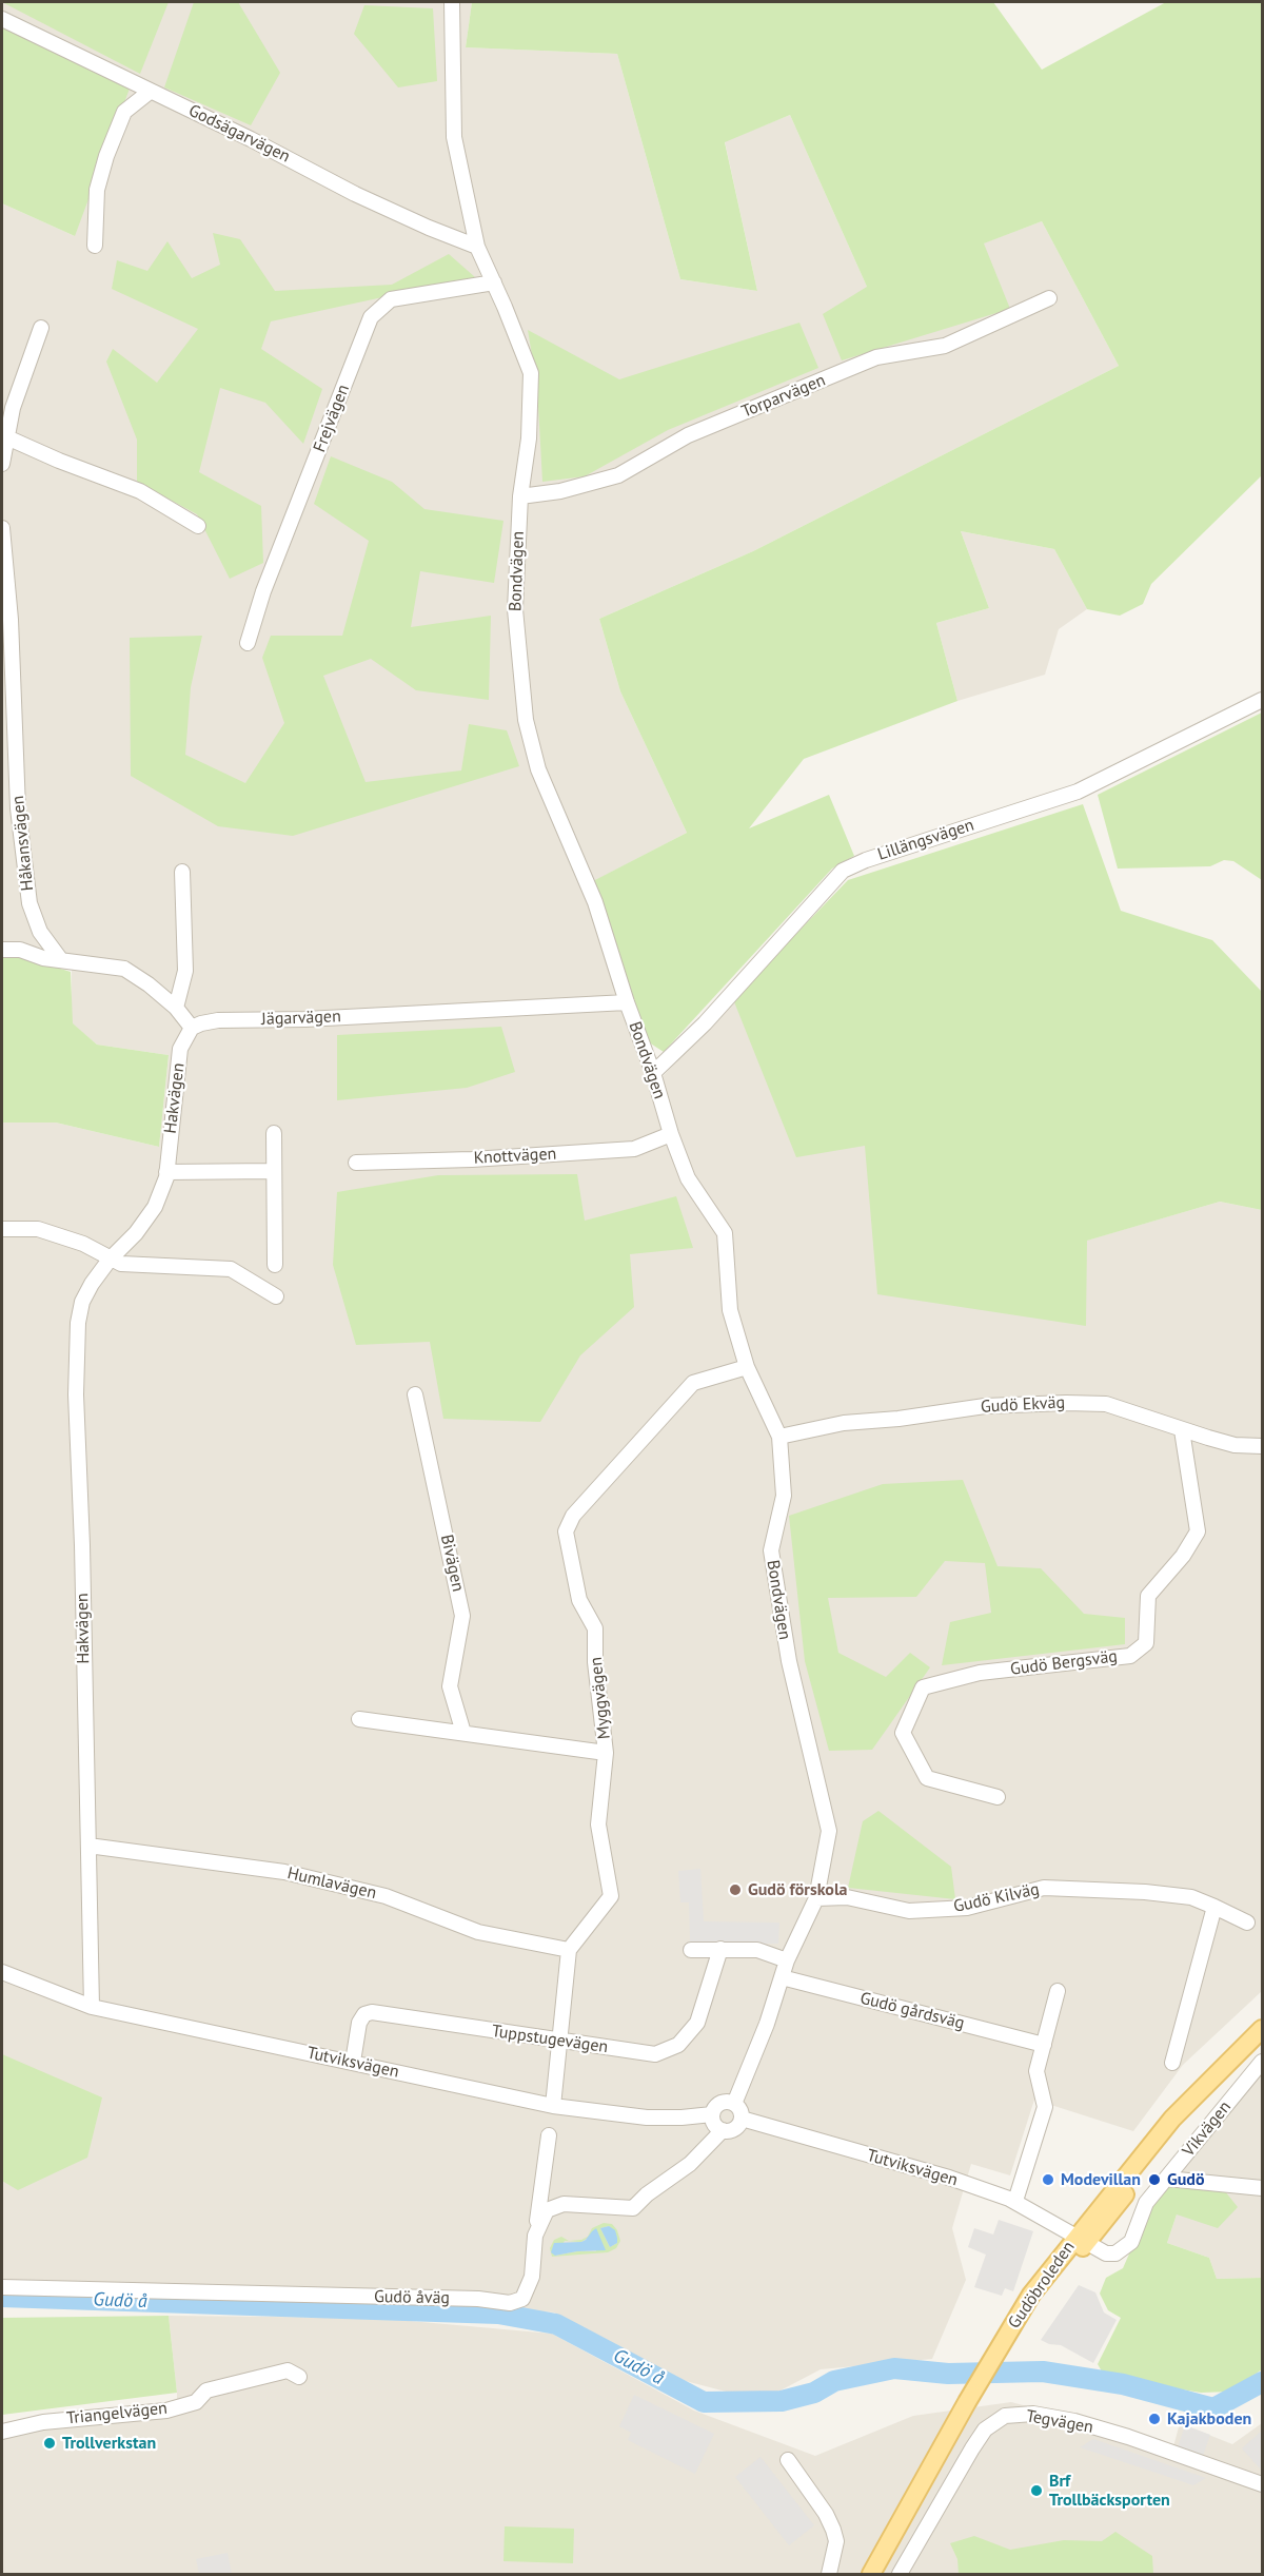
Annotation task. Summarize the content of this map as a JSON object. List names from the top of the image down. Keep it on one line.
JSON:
{"streets":{"main road":["Gudöbroleden"],"street":["Godsägarvägen","Torparvägen","Frejvägen","Bondvägen","Lillängsvägen","Håkansvägen","Jägarvägen","Hakvägen","Knottvägen","Gudö Ekväg","Bivägen","Gudö Bergsväg","Myggvägen","Humlavägen","Gudö Kilväg","Gudö gårdsväg","Tuppstugevägen","Tutviksvägen","Vikvägen","Gudö åväg","Triangelvägen","Tegvägen"]},"crossings":[["Godsägarvägen","Bondvägen"],["Torparvägen","Bondvägen"],["Frejvägen","Bondvägen"],["Bondvägen","Lillängsvägen"],["Bondvägen","Jägarvägen"],["Bondvägen","Knottvägen"],["Bondvägen","Gudö Ekväg"],["Bondvägen","Myggvägen"],["Bondvägen","Gudö Kilväg"],["Bondvägen","Gudö gårdsväg"],["Bondvägen","Tutviksvägen"],["Bondvägen","Gudö åväg"],["Jägarvägen","Hakvägen"],["Hakvägen","Humlavägen"],["Hakvägen","Tutviksvägen"],["Gudö Ekväg","Gudö Bergsväg"],["Myggvägen","Humlavägen"],["Tuppstugevägen","Tutviksvägen"],["Tutviksvägen","Vikvägen"],["Tutviksvägen","Gudöbroleden"],["Tutviksvägen","Gudö åväg"],["Vikvägen","Gudöbroleden"]],"water":["Gudö å"],"places":["Gudö förskola","Modevillan","Gudö","Kajakboden","Trollverkstan","Brf Trollbäcksporten"]}
